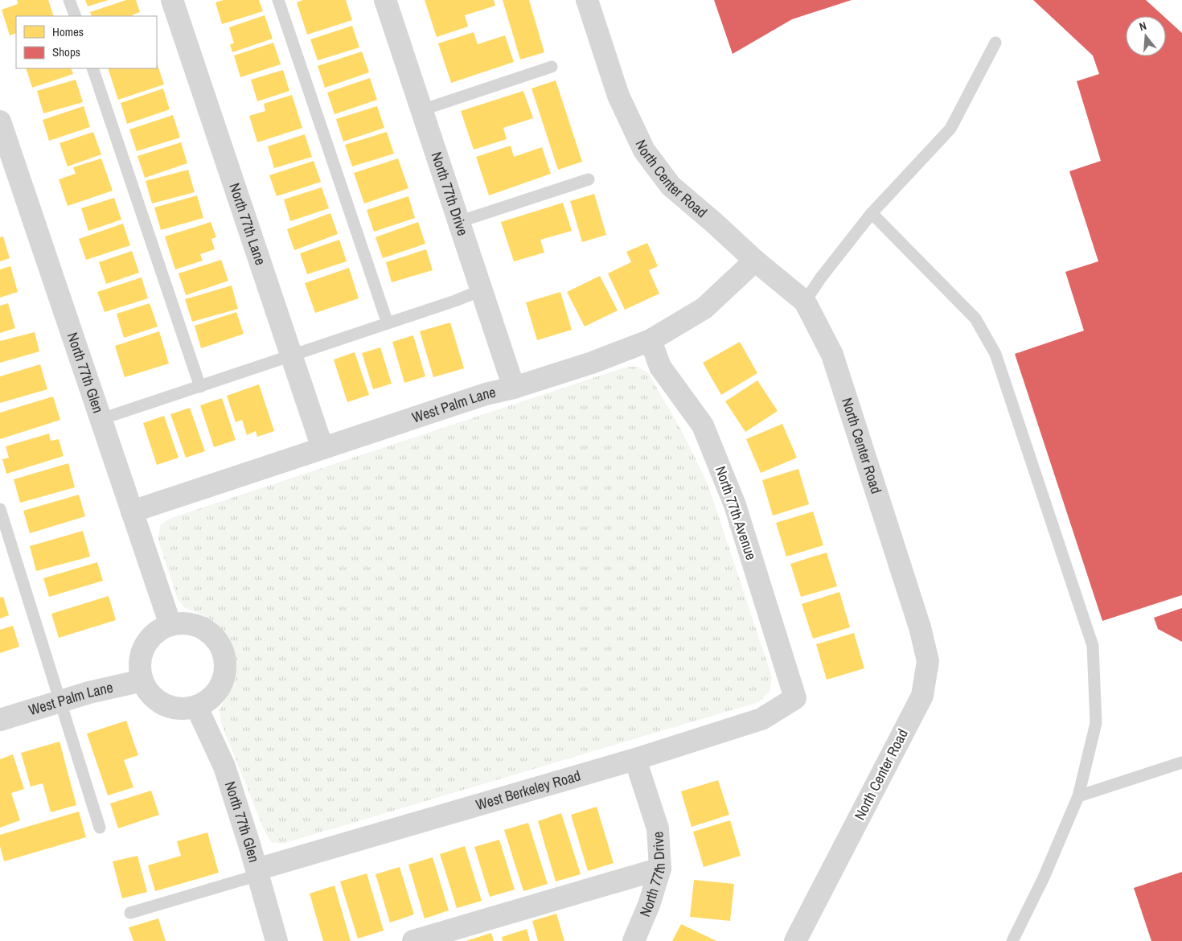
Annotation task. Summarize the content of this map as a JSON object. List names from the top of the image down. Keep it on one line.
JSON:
{"streets":{"street":["North Center Road","North 77th Drive","North 77th Lane","North 77th Glen","West Palm Lane","North 77th Avenue","West Berkeley Road"]},"crossings":[["North Center Road","West Palm Lane"],["North 77th Drive","West Palm Lane"],["North 77th Drive","West Berkeley Road"],["North 77th Lane","West Palm Lane"],["North 77th Glen","West Palm Lane"],["North 77th Glen","West Berkeley Road"],["West Palm Lane","North 77th Avenue"],["North 77th Avenue","West Berkeley Road"]],"legend":["Homes","Shops"],"north":"top"}
